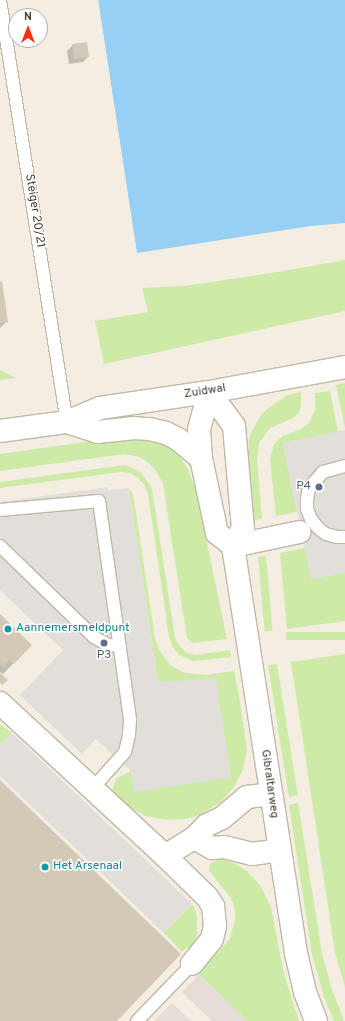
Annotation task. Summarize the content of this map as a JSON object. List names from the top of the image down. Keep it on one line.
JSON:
{"streets":{"street":["Zuidwal","Gibraltarweg"],"lane":["Steiger 20/21"]},"crossings":[["Steiger 20/21","Zuidwal"]],"places":["P4","Aannemersmeldpunt","P3","Het Arsenaal"],"north":"top"}
